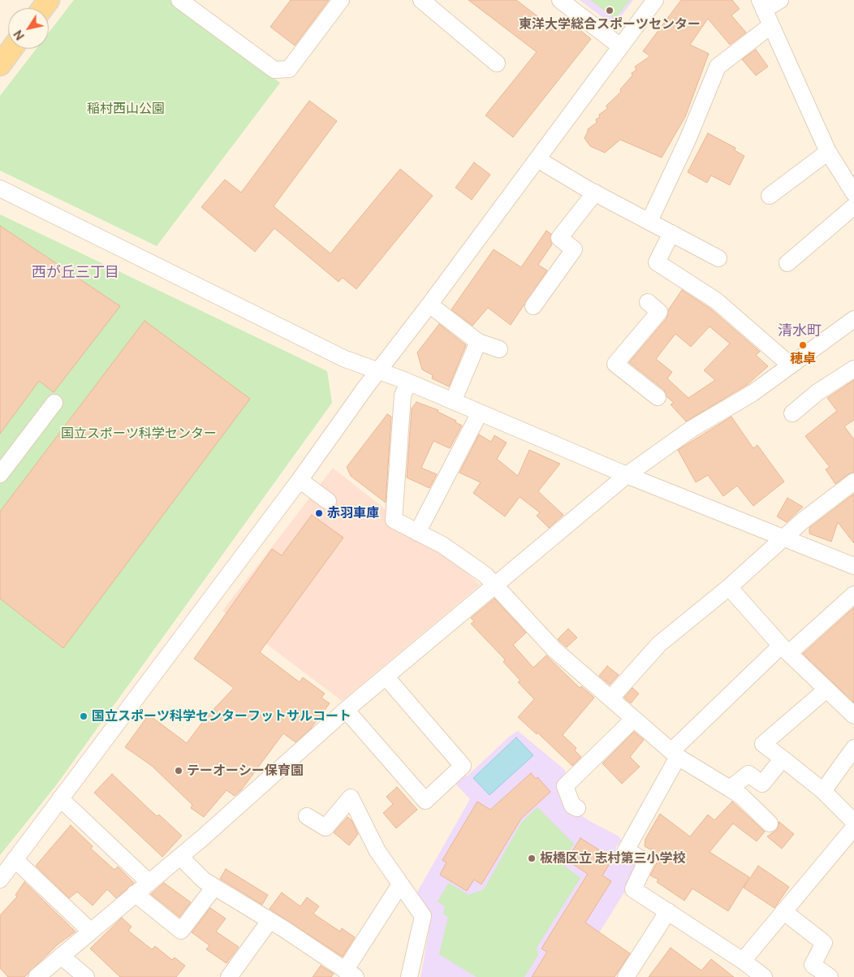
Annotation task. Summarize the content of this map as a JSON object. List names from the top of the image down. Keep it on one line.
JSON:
{"districts":["西が丘三丁目","清水町"],"parks":["稲村西山公園","国立スポーツ科学センター"],"places":["東洋大学総合スポーツセンター","穂卓","赤羽車庫","国立スポーツ科学センターフットサルコート","テーオーシー保育園","板橋区立 志村第三小学校"],"north":"bottom left"}
